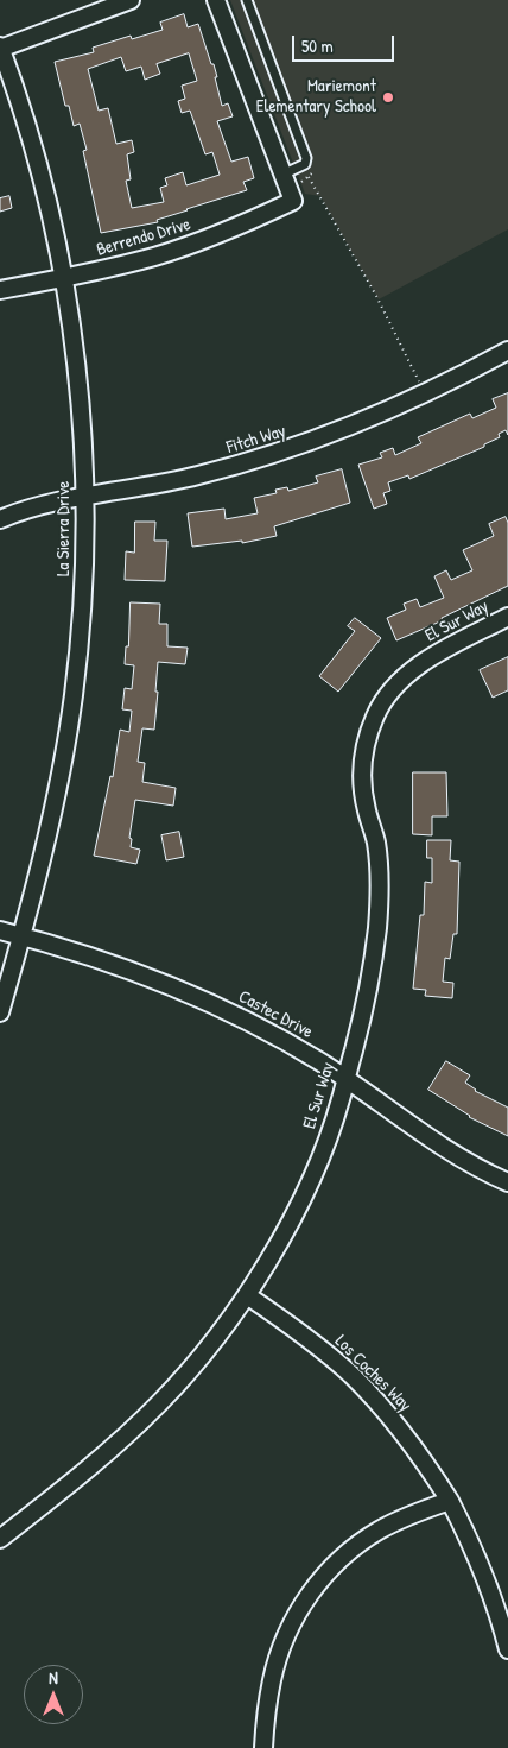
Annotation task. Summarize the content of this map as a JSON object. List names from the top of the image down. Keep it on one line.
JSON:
{"streets":{"street":["Berrendo Drive","Fitch Way","La Sierra Drive","El Sur Way","Castec Drive","Los Coches Way"]},"crossings":[["Berrendo Drive","La Sierra Drive"],["Fitch Way","La Sierra Drive"],["La Sierra Drive","Castec Drive"],["El Sur Way","Castec Drive"],["El Sur Way","Los Coches Way"]],"places":["Mariemont Elementary School"],"scale_bar":"50 m","north":"top"}
